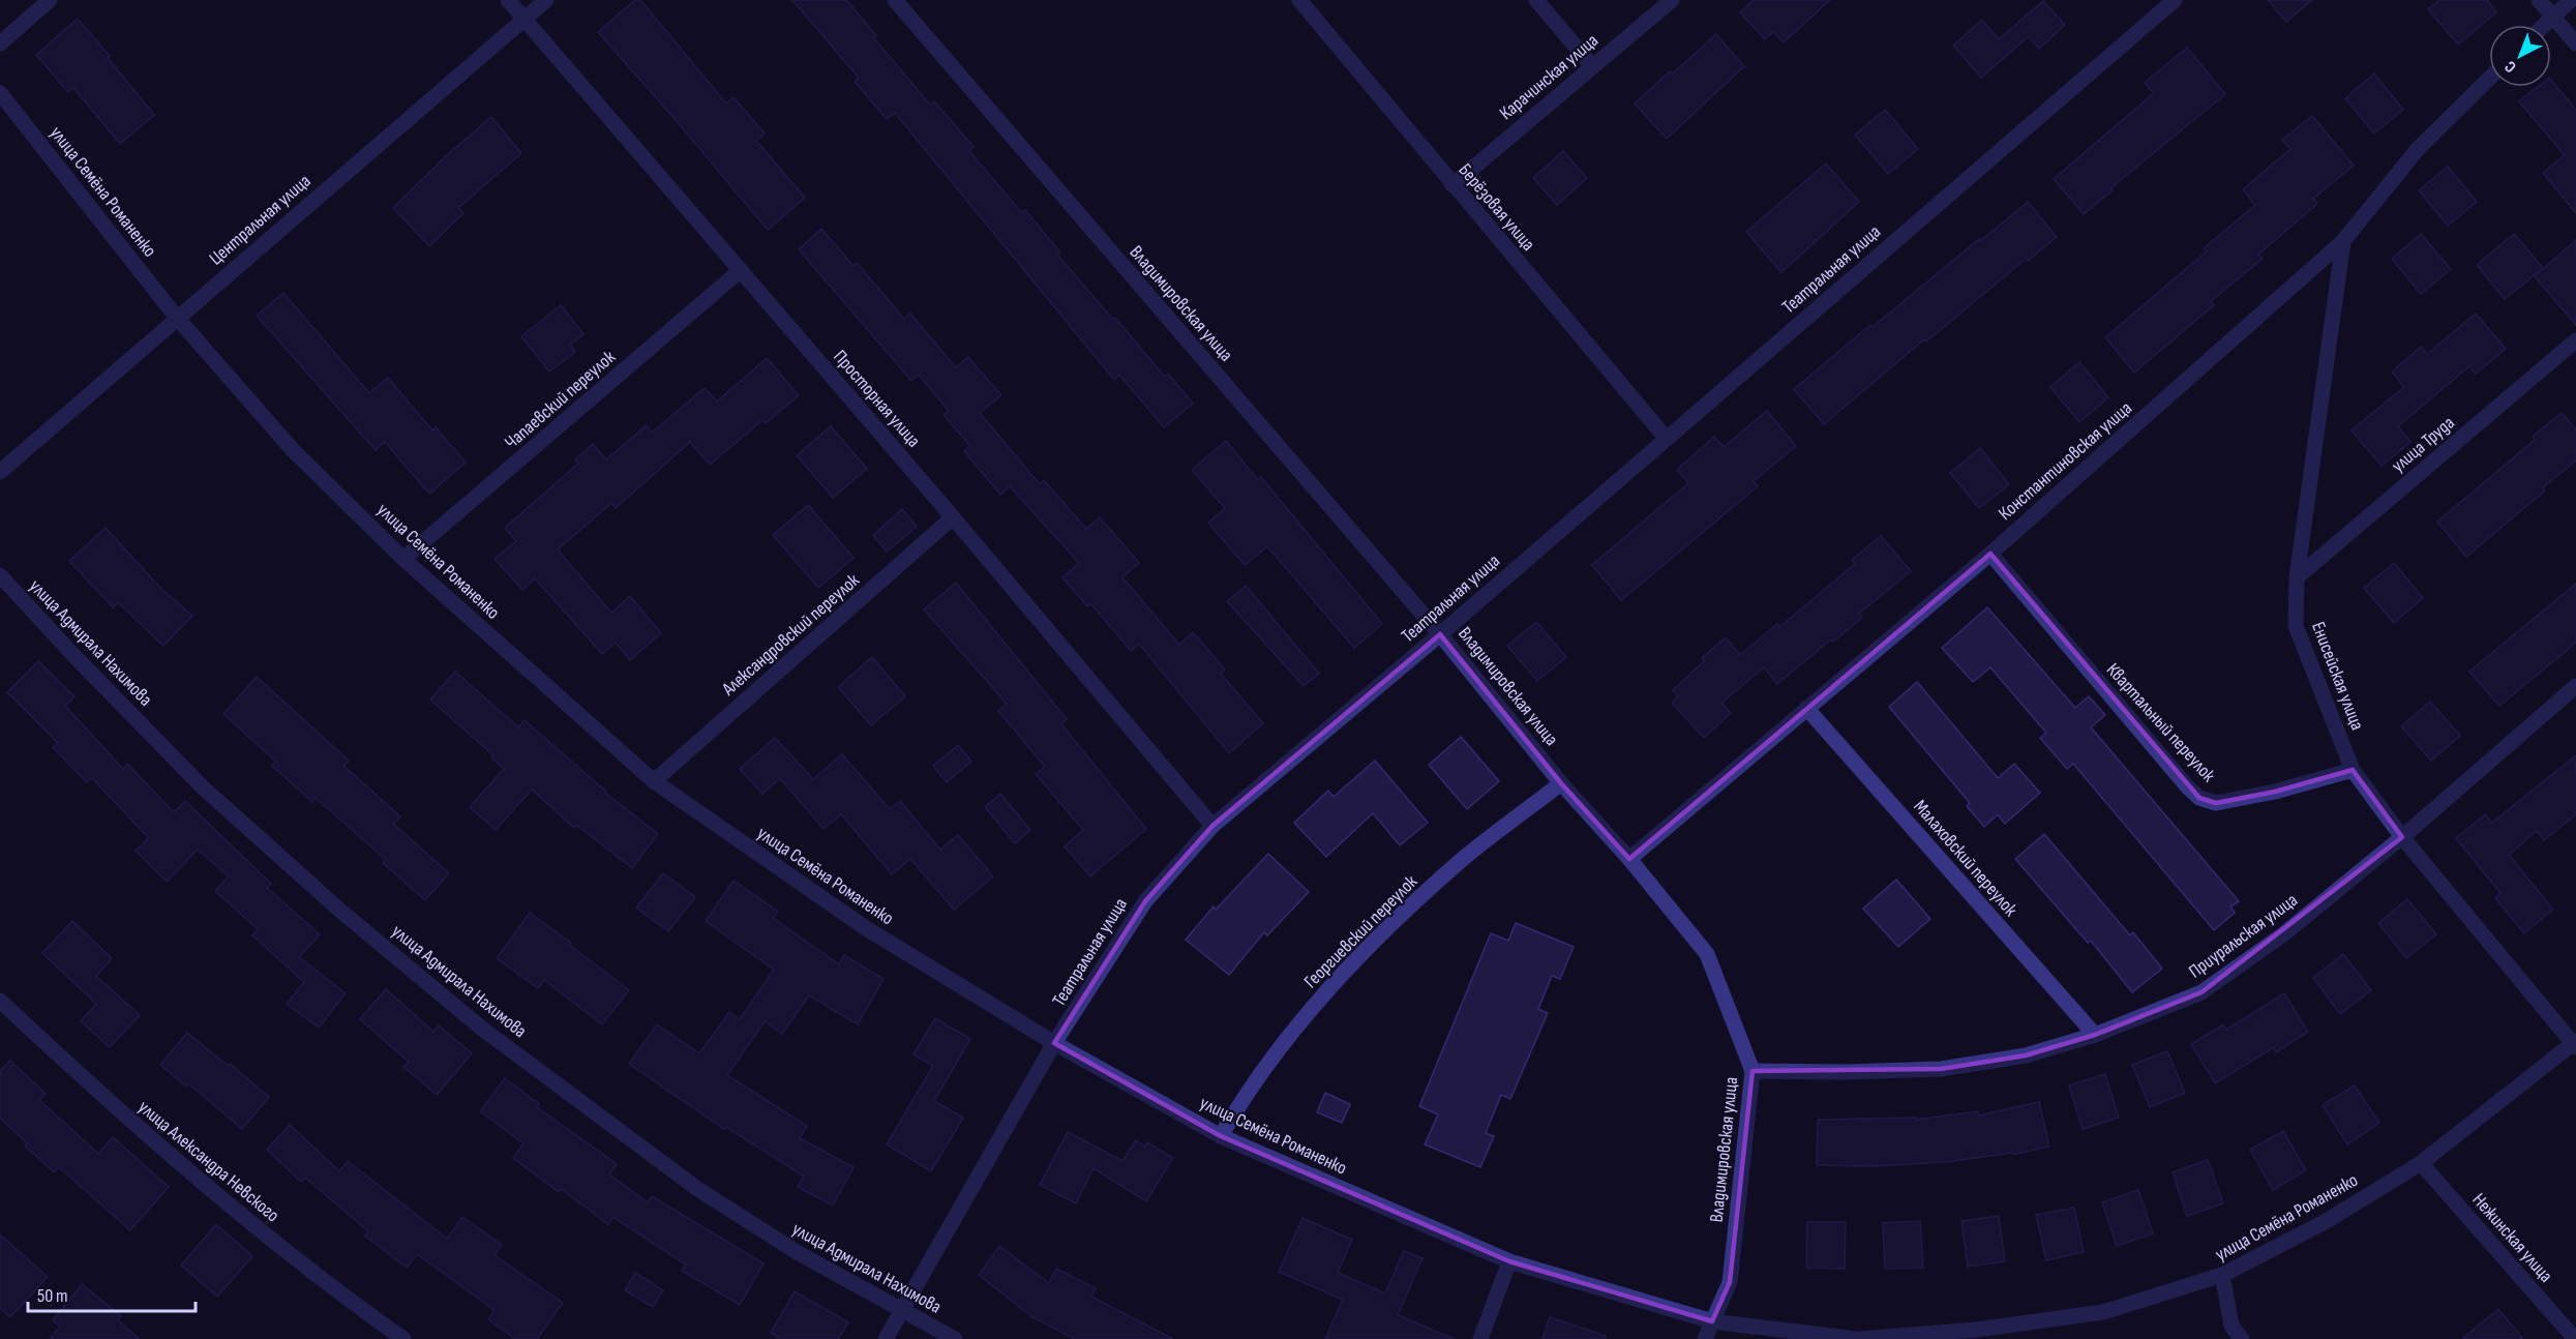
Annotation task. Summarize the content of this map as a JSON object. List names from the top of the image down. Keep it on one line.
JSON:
{"streets":{"street":["Карачинская улица","улица Семёна Романенко","Берёзовая улица","Центральная улица","Театральная улица","Владимировская улица","Просторная улица","Чапаевский переулок","улица Труда","Константиновская улица","Александровский переулок","улица Адмирала Нахимова","Енисейская улица","Квартальный переулок","Малаховский переулок","Георгиевский переулок","Приуральская улица","улица Александра Невского","Нежинская улица"]},"crossings":[["Карачинская улица","Берёзовая улица"],["улица Семёна Романенко","Центральная улица"],["улица Семёна Романенко","Театральная улица"],["улица Семёна Романенко","Владимировская улица"],["улица Семёна Романенко","Чапаевский переулок"],["улица Семёна Романенко","Александровский переулок"],["улица Семёна Романенко","Енисейская улица"],["улица Семёна Романенко","Георгиевский переулок"],["улица Семёна Романенко","Нежинская улица"],["Берёзовая улица","Театральная улица"],["Центральная улица","Просторная улица"],["Театральная улица","Владимировская улица"],["Театральная улица","Просторная улица"],["Театральная улица","улица Адмирала Нахимова"],["Владимировская улица","Константиновская улица"],["Владимировская улица","Георгиевский переулок"],["Владимировская улица","Приуральская улица"],["Просторная улица","Чапаевский переулок"],["Просторная улица","Александровский переулок"],["улица Труда","Енисейская улица"],["Константиновская улица","Енисейская улица"],["Константиновская улица","Квартальный переулок"],["Константиновская улица","Малаховский переулок"],["Енисейская улица","Квартальный переулок"],["Енисейская улица","Приуральская улица"],["Малаховский переулок","Приуральская улица"]],"scale_bar":"50 m","north":"bottom left"}
